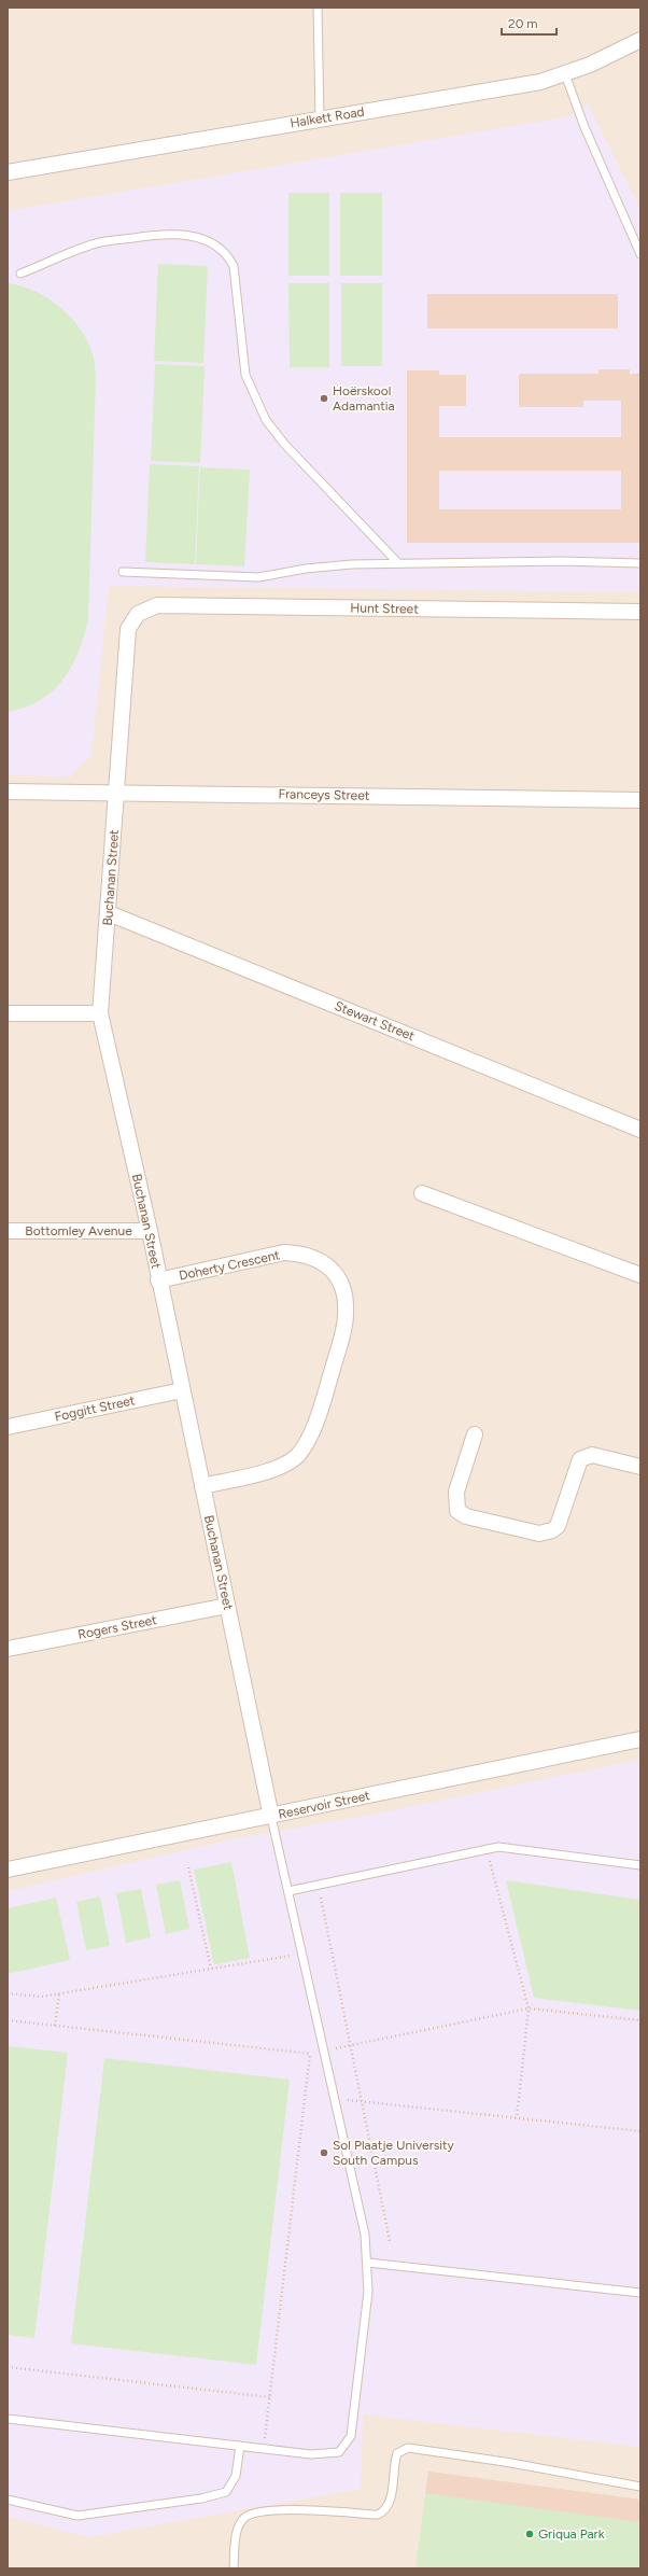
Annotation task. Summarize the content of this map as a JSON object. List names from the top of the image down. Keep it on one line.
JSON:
{"streets":{"street":["Halkett Road","Hunt Street","Franceys Street","Buchanan Street","Stewart Street","Bottomley Avenue","Doherty Crescent","Foggitt Street","Rogers Street","Reservoir Street"]},"crossings":[["Hunt Street","Buchanan Street"],["Franceys Street","Buchanan Street"],["Buchanan Street","Stewart Street"],["Buchanan Street","Bottomley Avenue"],["Buchanan Street","Doherty Crescent"],["Buchanan Street","Foggitt Street"],["Buchanan Street","Rogers Street"],["Buchanan Street","Reservoir Street"]],"places":["Hoërskool Adamantia","Sol Plaatje University South Campus","Griqua Park"],"scale_bar":"20 m"}
